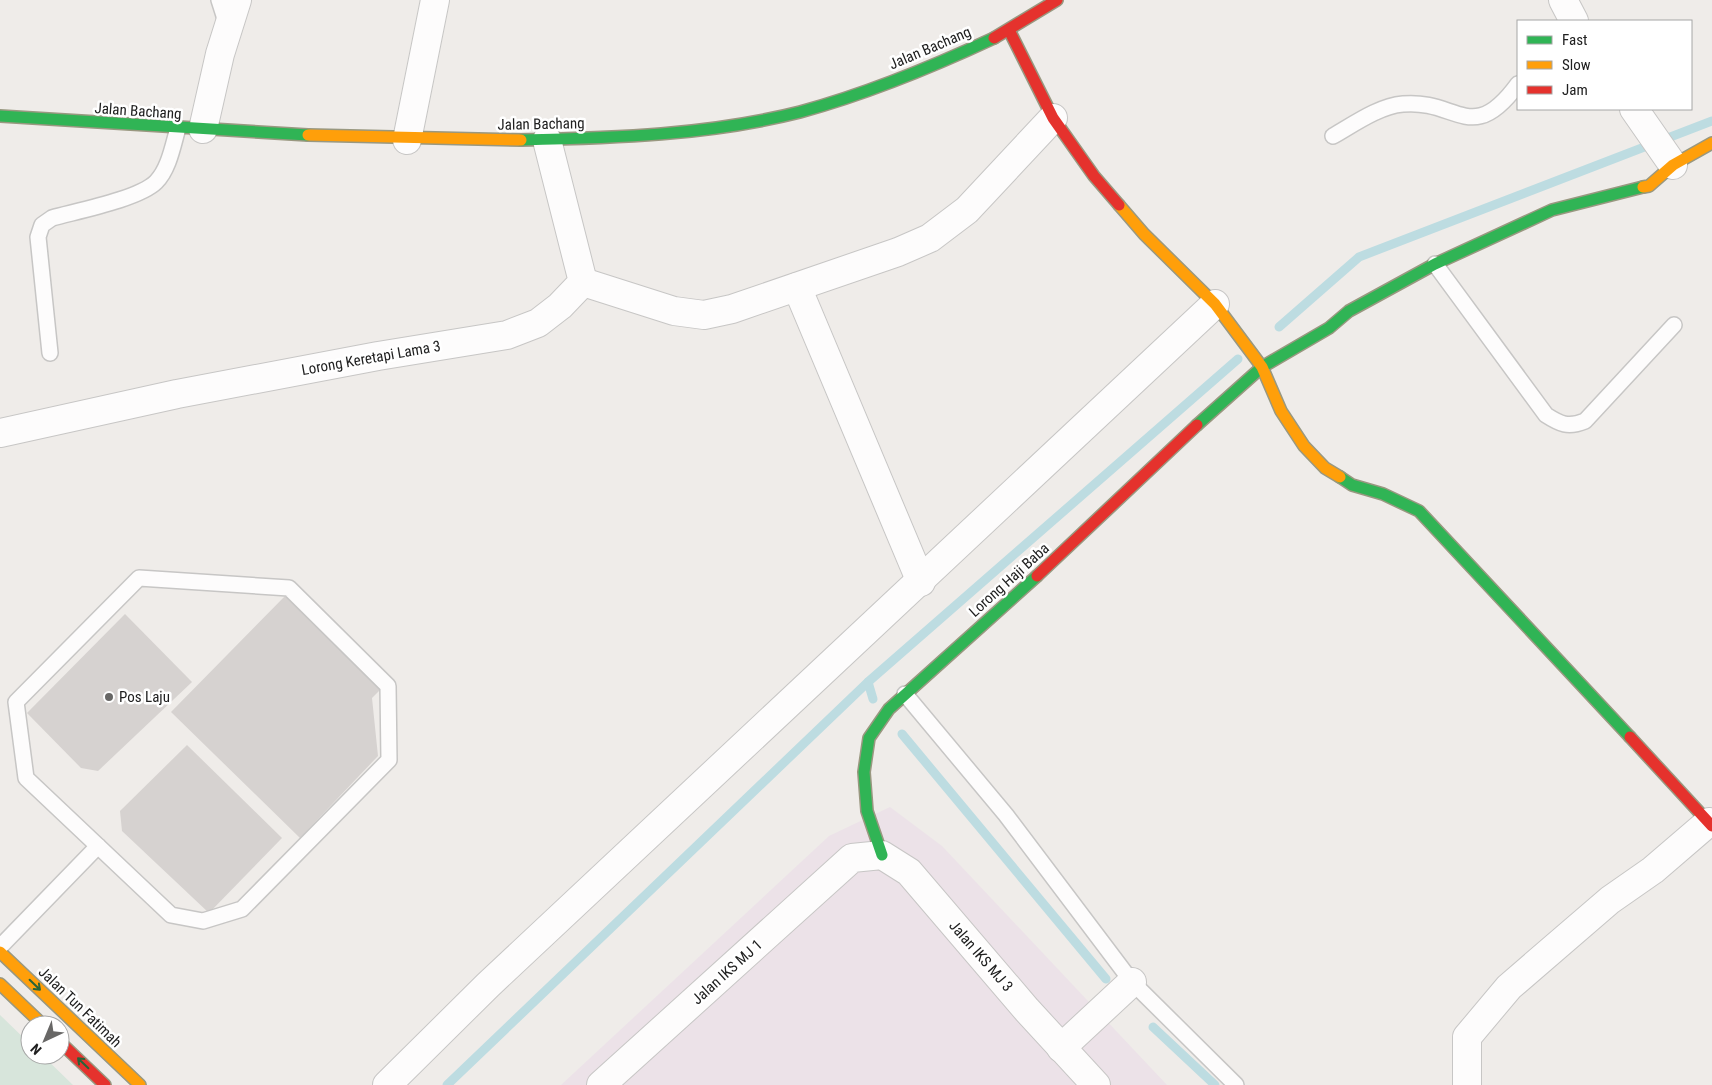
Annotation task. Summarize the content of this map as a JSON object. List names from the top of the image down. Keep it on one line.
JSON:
{"streets":{"street":["Jalan Bachang","Lorong Keretapi Lama 3","Lorong Haji Baba","Jalan IKS MJ 3","Jalan IKS MJ 1","Jalan Tun Fatimah"]},"crossings":[["Lorong Haji Baba","Jalan IKS MJ 3"],["Lorong Haji Baba","Jalan IKS MJ 1"],["Jalan IKS MJ 3","Jalan IKS MJ 1"]],"places":["Pos Laju"],"legend":["Fast","Slow","Jam"],"north":"bottom left"}
